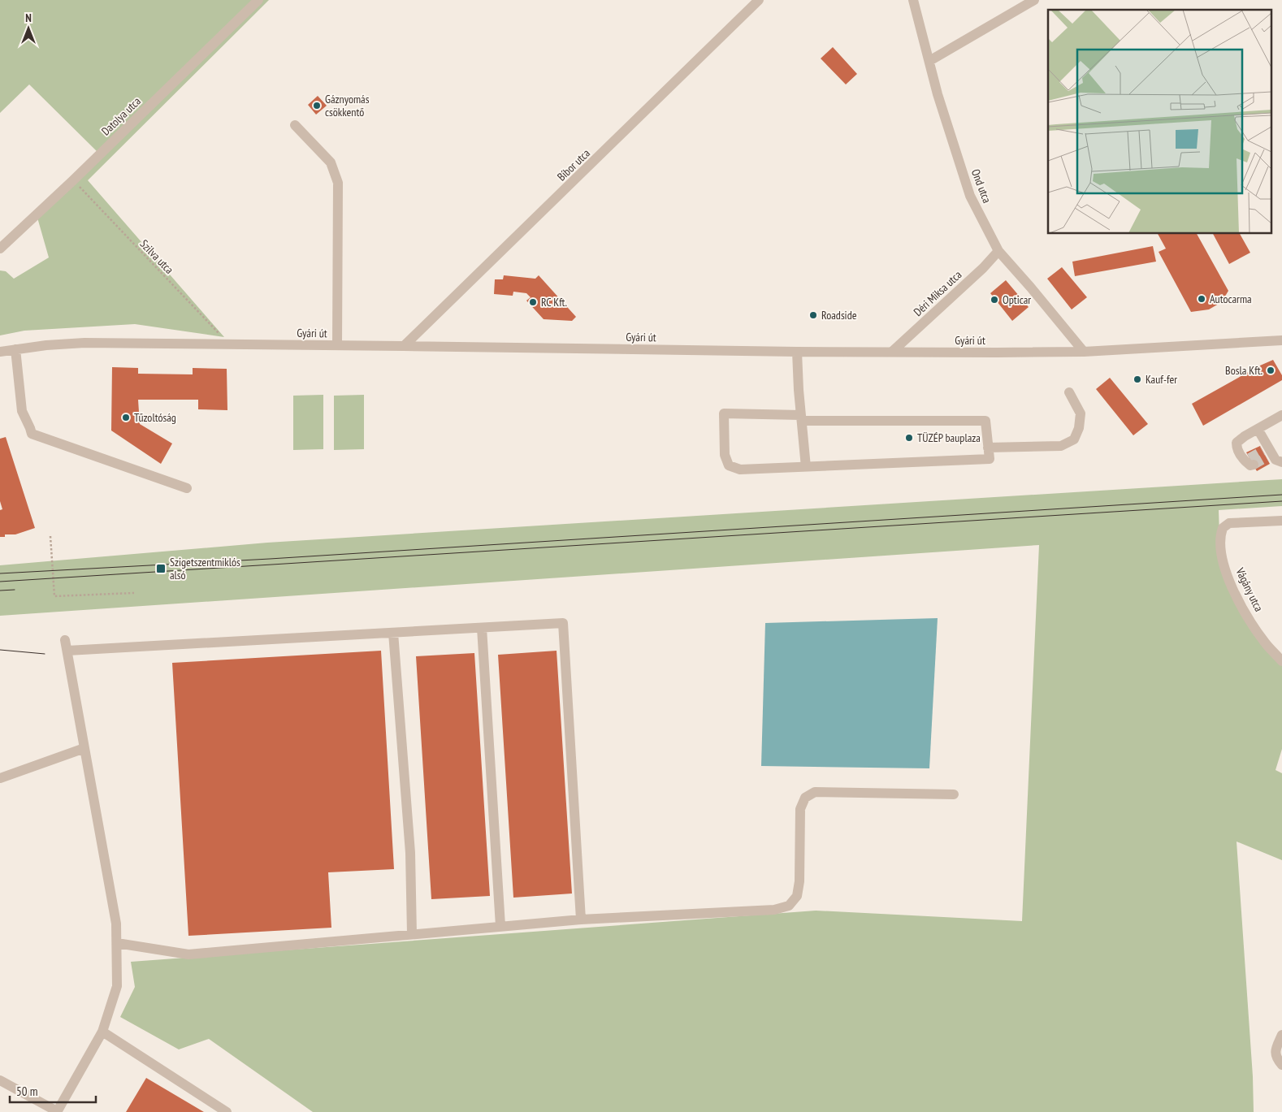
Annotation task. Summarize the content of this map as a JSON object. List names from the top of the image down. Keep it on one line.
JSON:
{"streets":{"street":["Datolya utca","Bíbor utca","Ond utca","Déri Miksa utca","Gyári út","Vágány utca"],"path":["Szilva utca"]},"crossings":[["Datolya utca","Szilva utca"],["Bíbor utca","Gyári út"],["Ond utca","Déri Miksa utca"],["Ond utca","Gyári út"],["Szilva utca","Gyári út"],["Déri Miksa utca","Gyári út"]],"places":{"other":["Gáznyomás csökkentő","Autocarma","Opticar","RC Kft.","Roadside","Bosla Kft.","Kauf-fer","Tűzoltóság","TÜZÉP bauplaza"],"transit":["Szigetszentmiklós alsó"]},"scale_bar":"50 m","north":"top"}
